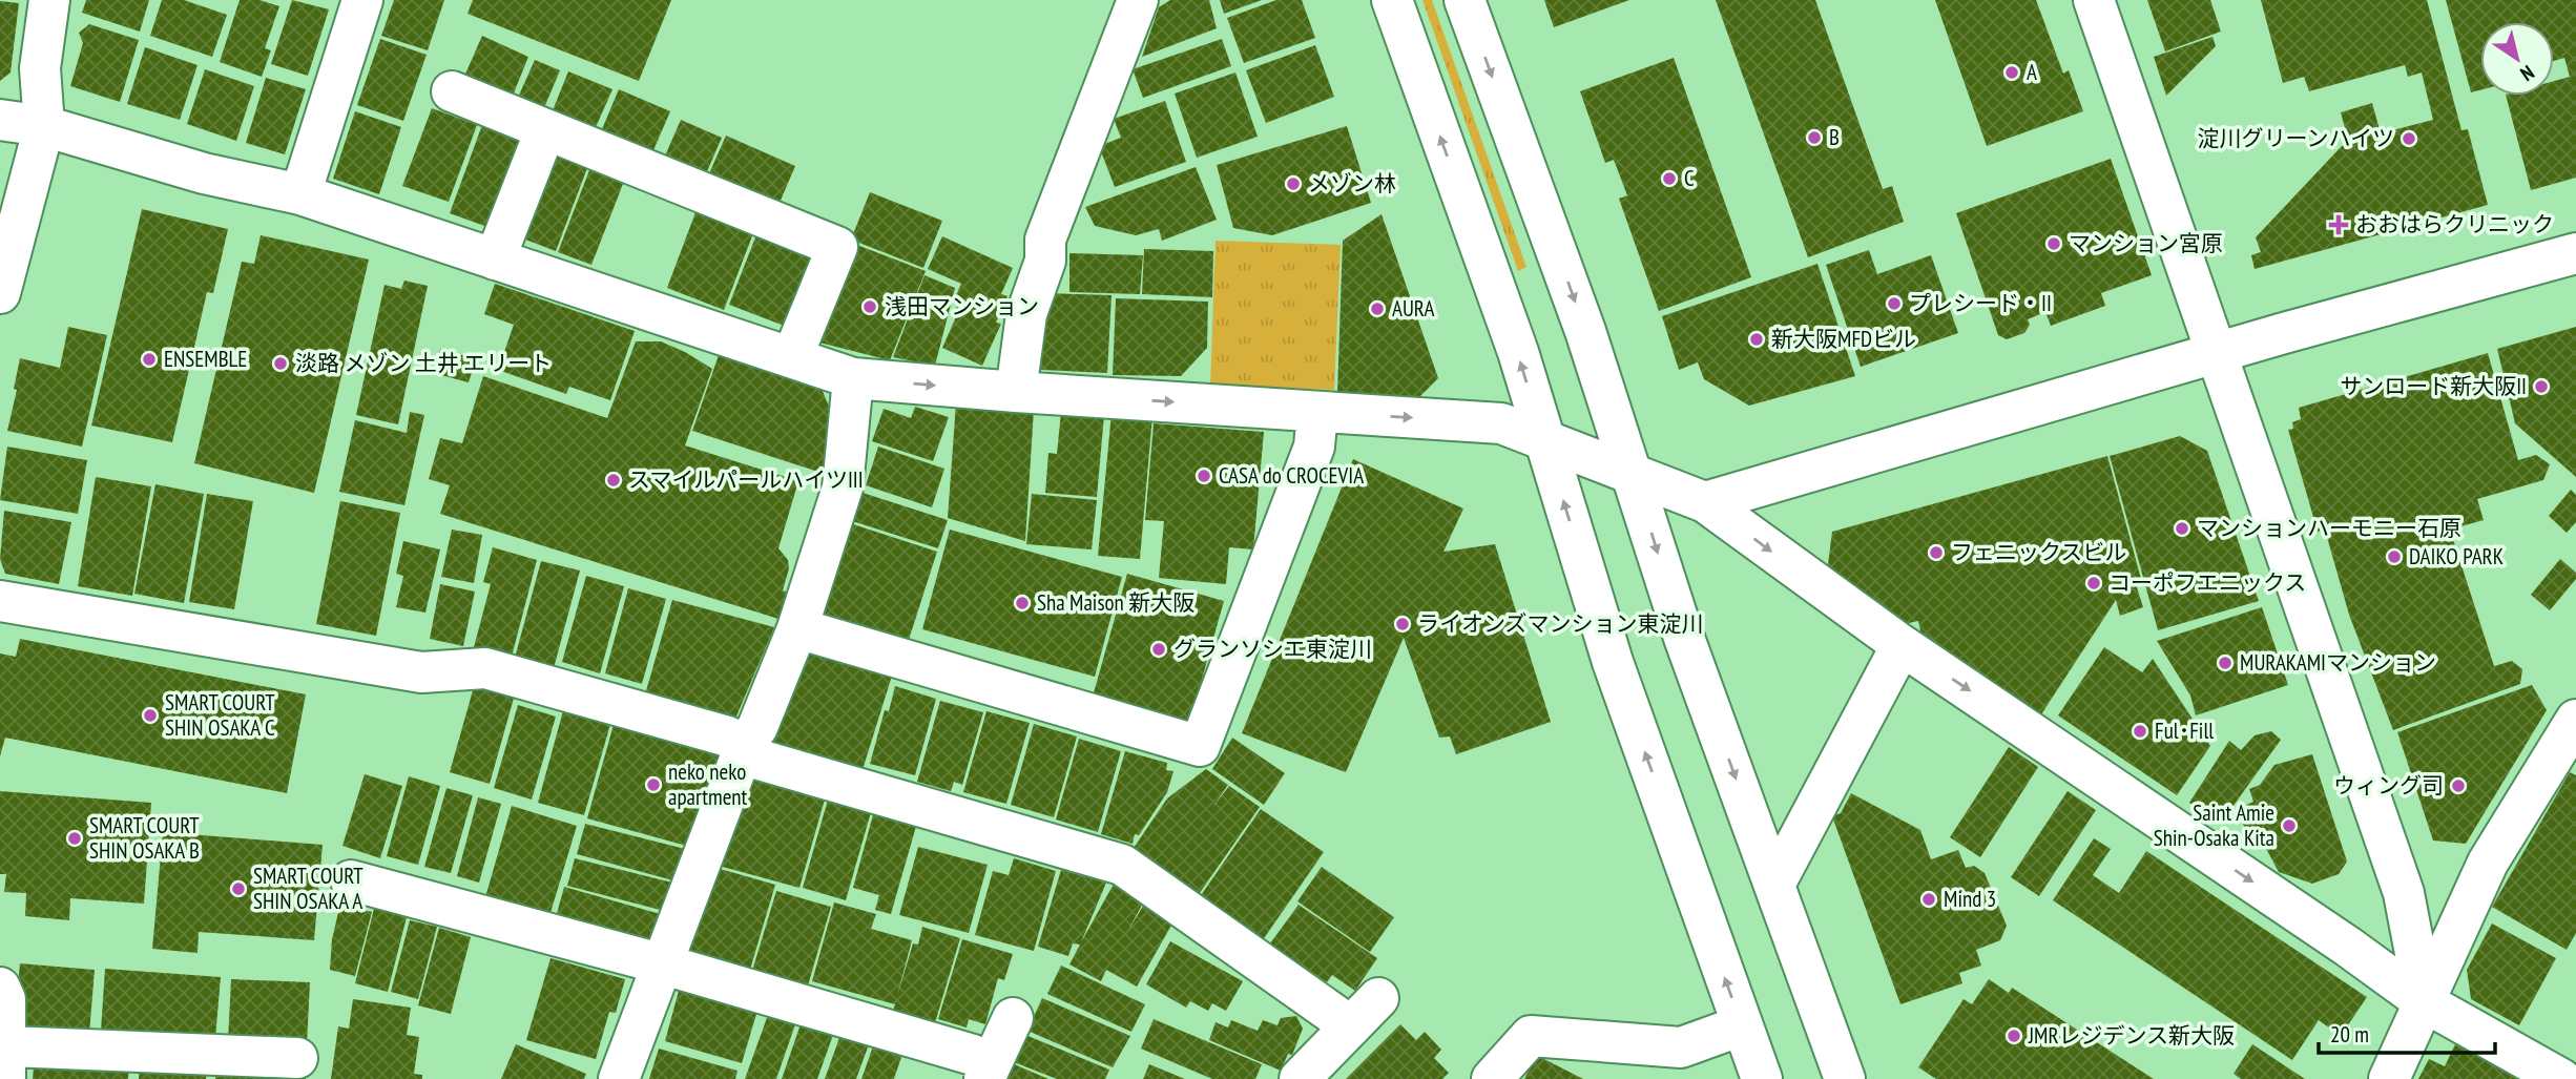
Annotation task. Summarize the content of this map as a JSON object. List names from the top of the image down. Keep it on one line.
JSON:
{"places":{"other":["A","B","淀川グリーンハイツ","C","メゾン林","マンション宮原","プレシード・II","浅田マンション","AURA","新大阪MFDビル","ENSEMBLE","淡路 メゾン 土井 エリート","サンロード新大阪II","CASA do CROCEVIA","スマイルパールハイツIII","マンションハーモニー石原","フェニックスビル","DAIKO PARK","コーポフエニックス","Sha Maison 新大阪","ライオンズマンション東淀川","グランソシエ東淀川","MURAKAMIマンション","SMART COURT SHIN OSAKA C","Ful･Fill","neko neko apartment","ウィング司","Saint Amie Shin-Osaka Kita","SMART COURT SHIN OSAKA B","SMART COURT SHIN OSAKA A","Mind 3","JMRレジデンス新大阪"],"health":["おおはらクリニック"]},"scale_bar":"20 m","north":"bottom right"}
